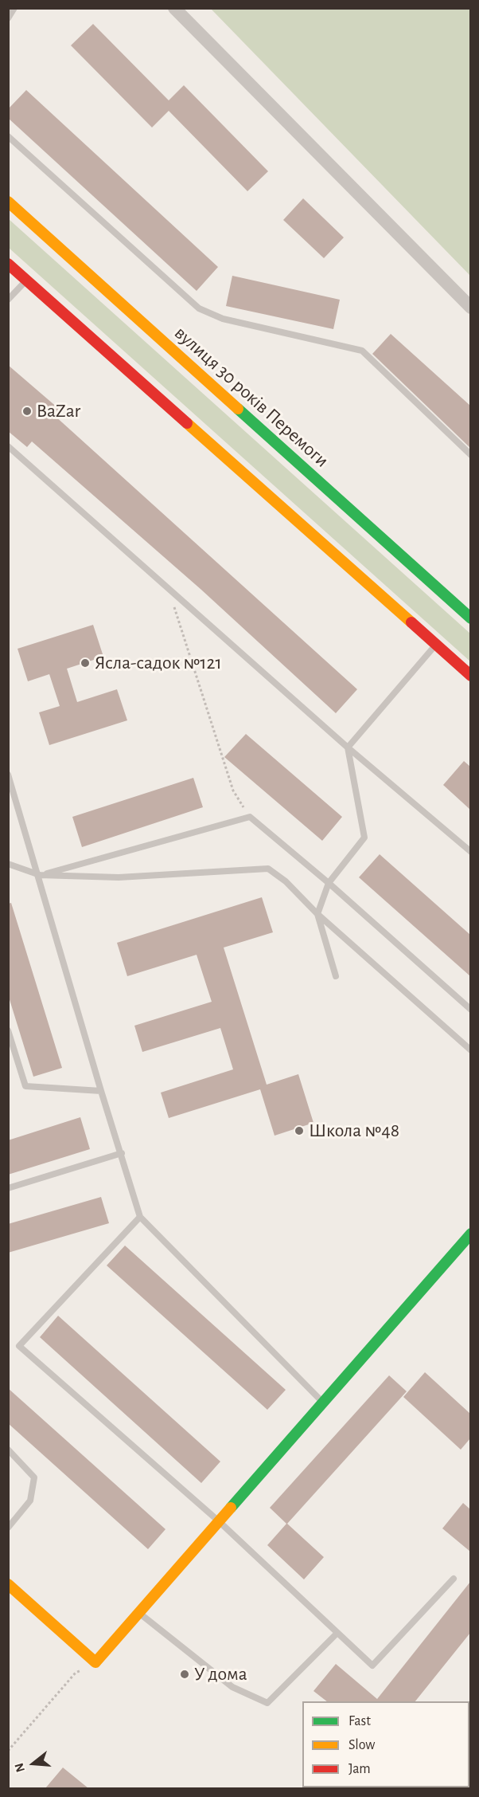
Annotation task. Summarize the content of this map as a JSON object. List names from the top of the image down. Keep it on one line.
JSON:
{"streets":{"street":["вулиця 30 років Перемоги"]},"places":["BaZar","Ясла-садок №121","Школа №48","У дома"],"legend":["Fast","Slow","Jam"],"north":"left"}
